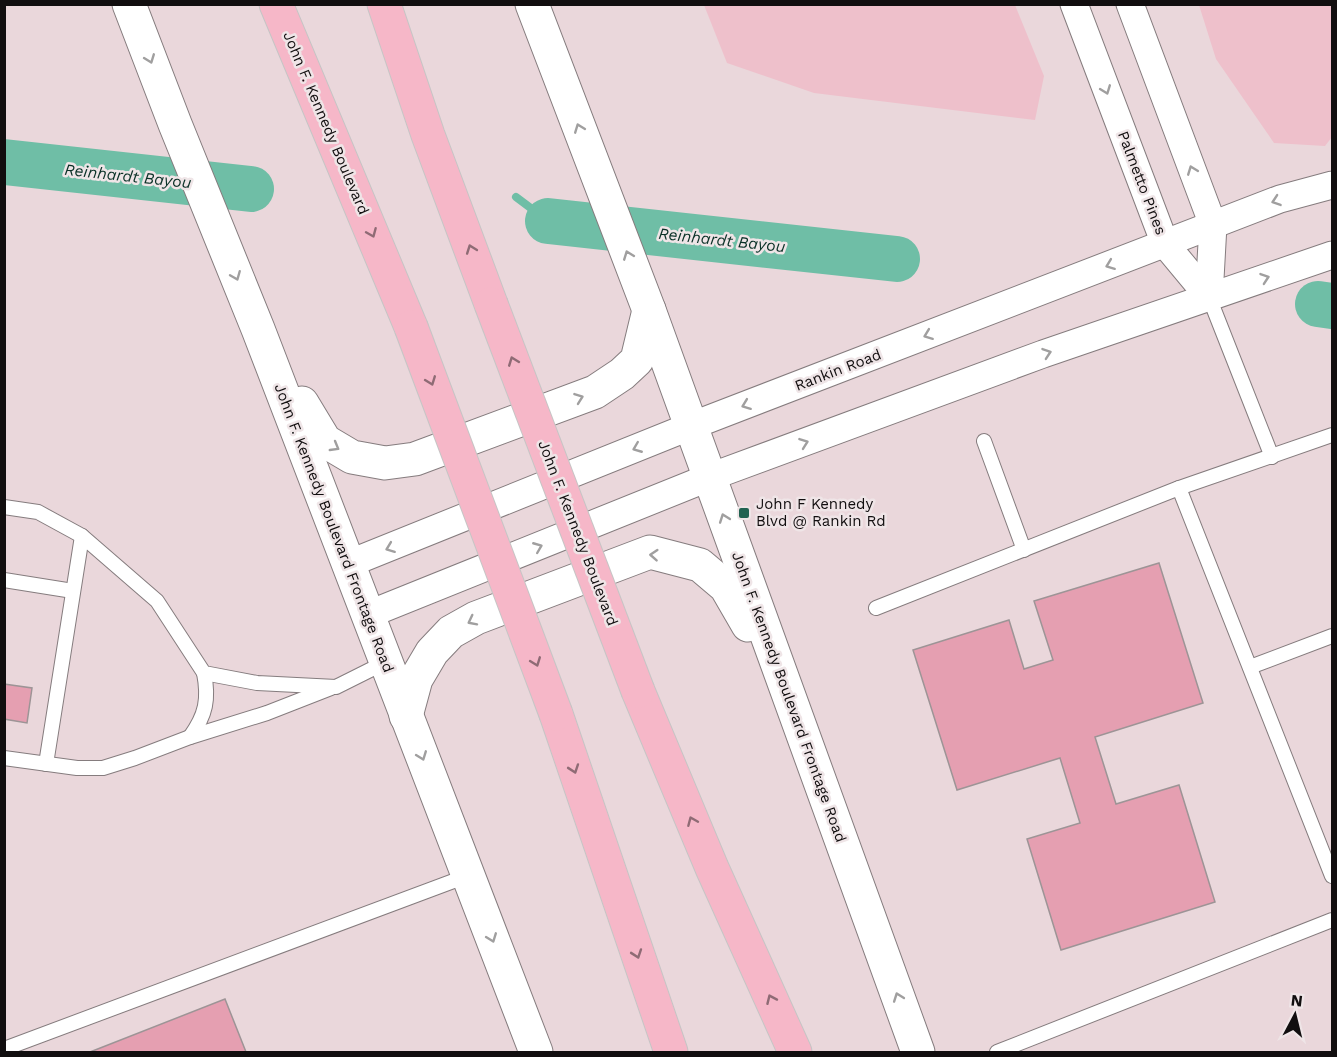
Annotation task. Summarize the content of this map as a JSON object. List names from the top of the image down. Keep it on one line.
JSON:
{"streets":{"highway":["John F. Kennedy Boulevard"],"street":["Palmetto Pines","Rankin Road","John F. Kennedy Boulevard Frontage Road"]},"crossings":[["Palmetto Pines","Rankin Road"],["Rankin Road","John F. Kennedy Boulevard Frontage Road"]],"water":["Reinhardt Bayou"],"places":{"transit":["John F Kennedy Blvd @ Rankin Rd"]},"north":"top"}
